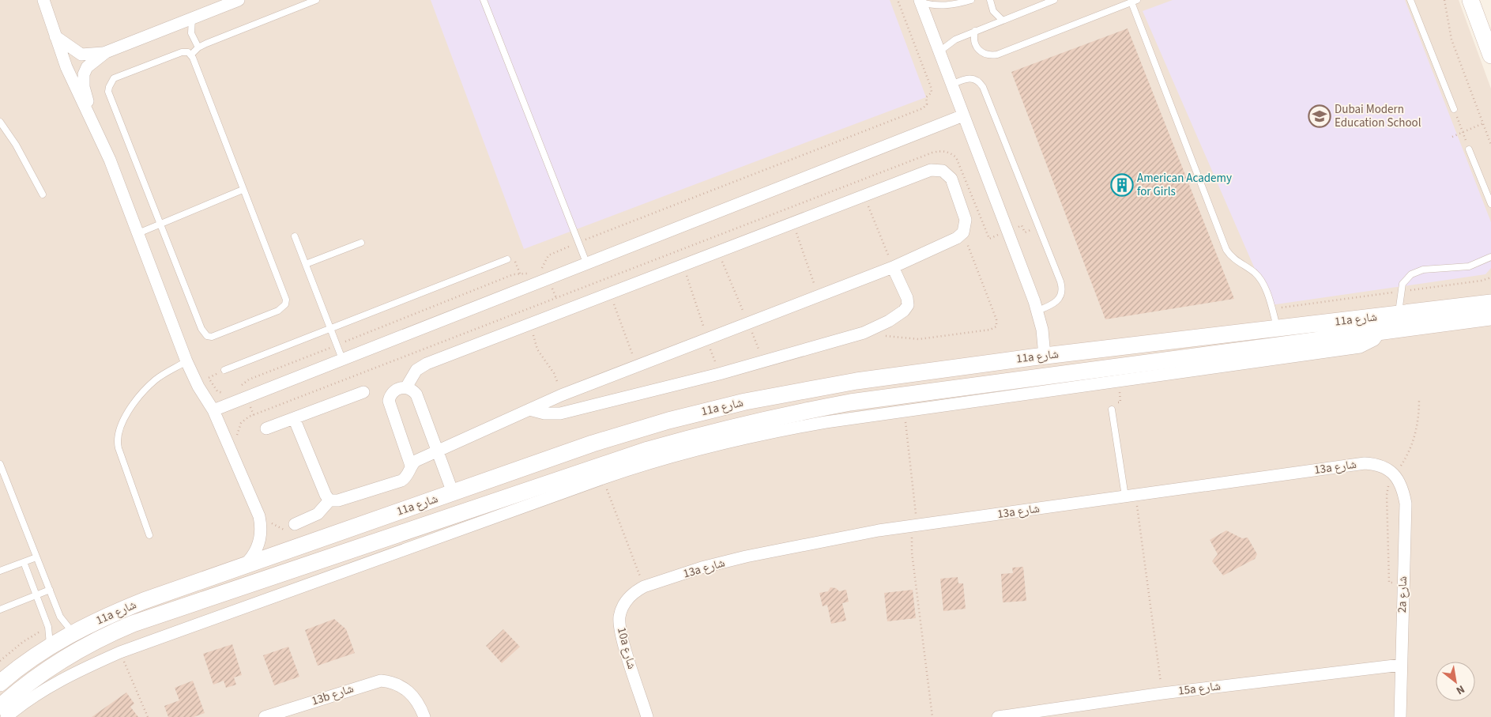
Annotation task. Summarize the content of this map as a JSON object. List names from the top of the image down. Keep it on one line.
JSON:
{"streets":{"street":["11a شارع","13a شارع","2a شارع","10a شارع","15a شارع","13b شارع"]},"crossings":[["13a شارع","2a شارع"],["13a شارع","10a شارع"],["2a شارع","15a شارع"]],"places":{"school or university":["Dubai Modern Education School"],"building":["American Academy for Girls"]},"north":"bottom right"}
